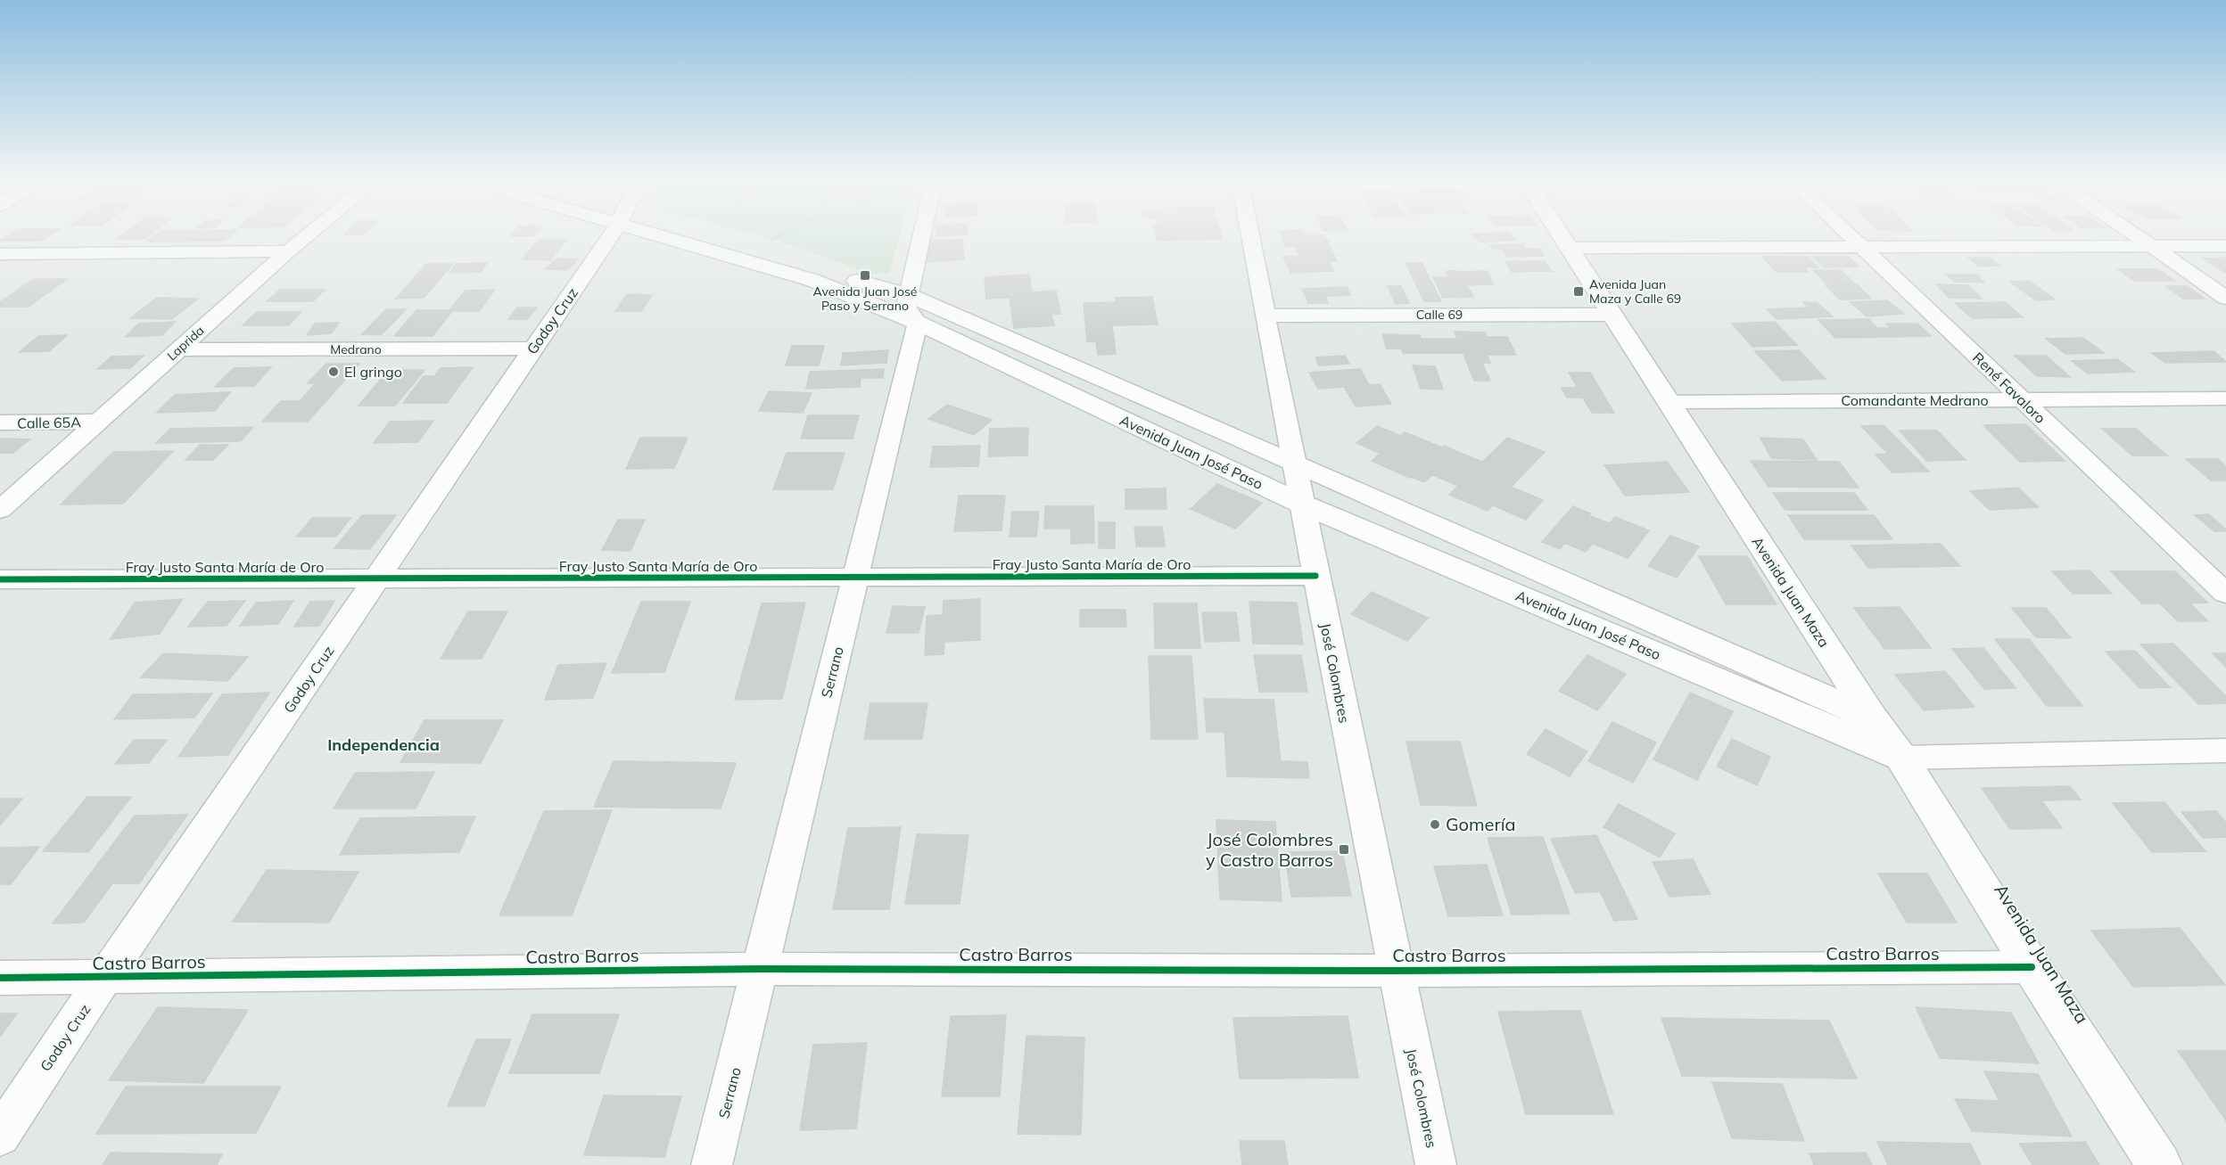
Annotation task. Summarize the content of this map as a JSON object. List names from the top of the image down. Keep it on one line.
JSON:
{"streets":{"main road":["Avenida Juan José Paso","Avenida Juan Maza"],"street":["Calle 69","Godoy Cruz","Laprida","Medrano","René Favaloro","Comandante Medrano","Calle 65A","Fray Justo Santa María de Oro","Serrano","José Colombres","Castro Barros"]},"crossings":[["Calle 69","Avenida Juan Maza"],["Calle 69","José Colombres"],["Godoy Cruz","Medrano"],["Godoy Cruz","Fray Justo Santa María de Oro"],["Godoy Cruz","Castro Barros"],["Laprida","Medrano"],["Laprida","Calle 65A"],["René Favaloro","Comandante Medrano"],["Comandante Medrano","Avenida Juan Maza"],["Avenida Juan José Paso","Avenida Juan Maza"],["Avenida Juan José Paso","Serrano"],["Avenida Juan José Paso","José Colombres"],["Fray Justo Santa María de Oro","Serrano"],["Fray Justo Santa María de Oro","José Colombres"],["Avenida Juan Maza","Castro Barros"],["Serrano","Castro Barros"],["José Colombres","Castro Barros"]],"districts":["Independencia"],"places":{"transit":["Avenida Juan José Paso y Serrano","Avenida Juan Maza y Calle 69","José Colombres y Castro Barros"],"other":["El gringo","Gomería"]}}
